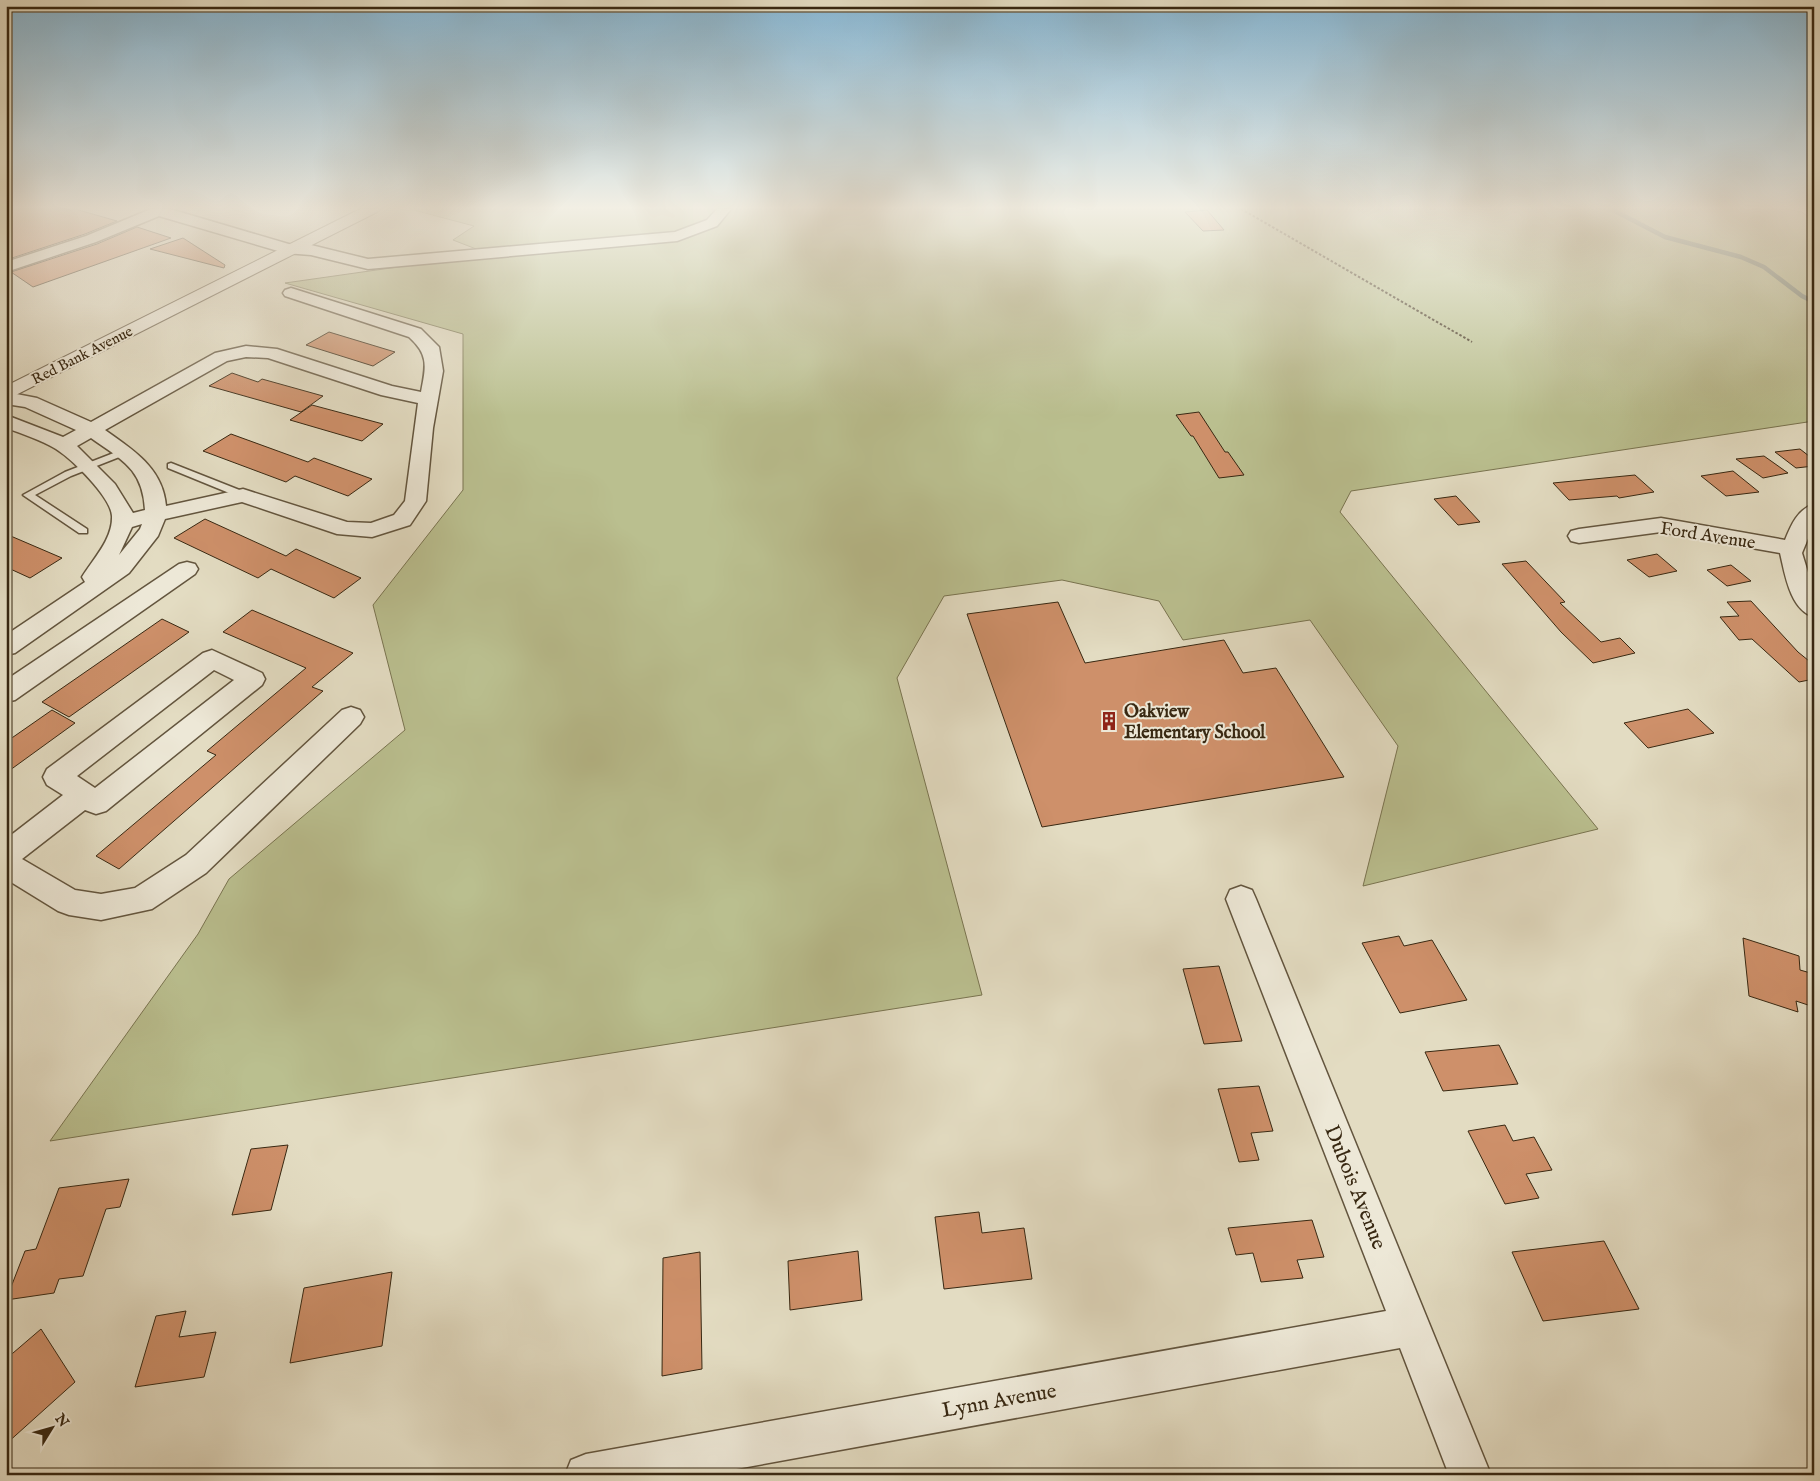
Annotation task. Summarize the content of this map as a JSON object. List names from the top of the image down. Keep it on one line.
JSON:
{"streets":{"street":["Red Bank Avenue","Ford Avenue","Dubois Avenue","Lynn Avenue"]},"crossings":[["Dubois Avenue","Lynn Avenue"]],"places":{"building":["Oakview Elementary School"]},"north":"top right"}
